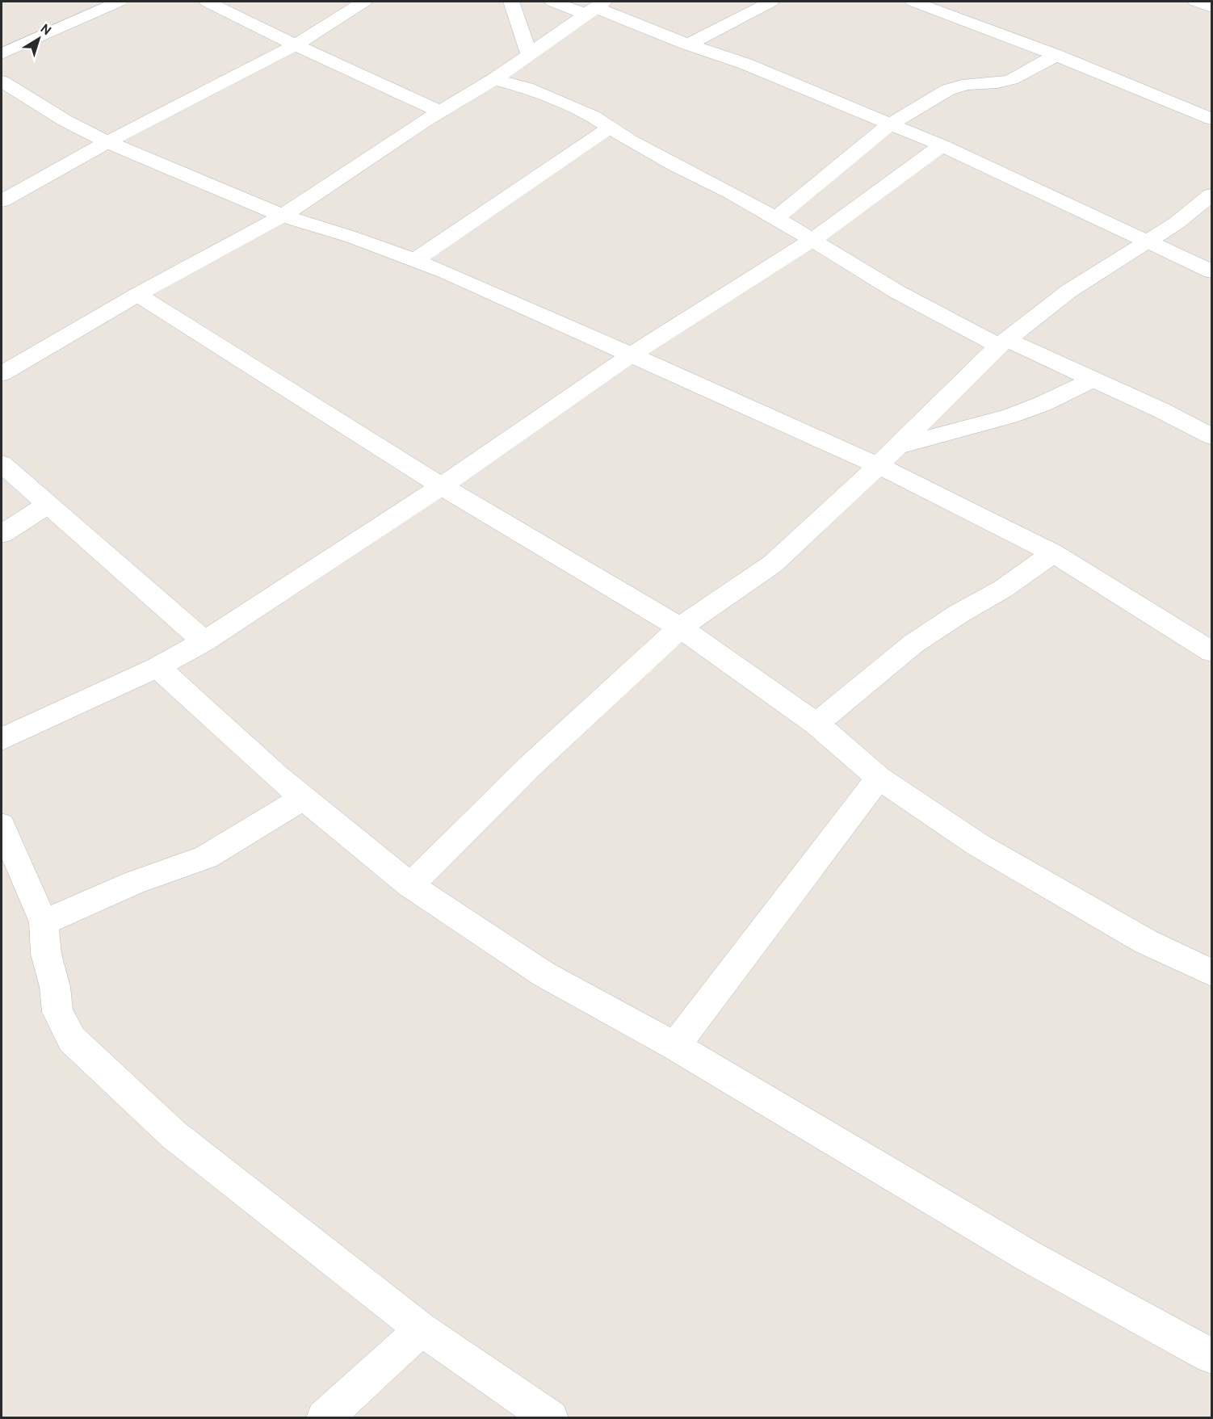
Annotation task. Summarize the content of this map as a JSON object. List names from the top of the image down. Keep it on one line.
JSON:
{"north":"top right"}
